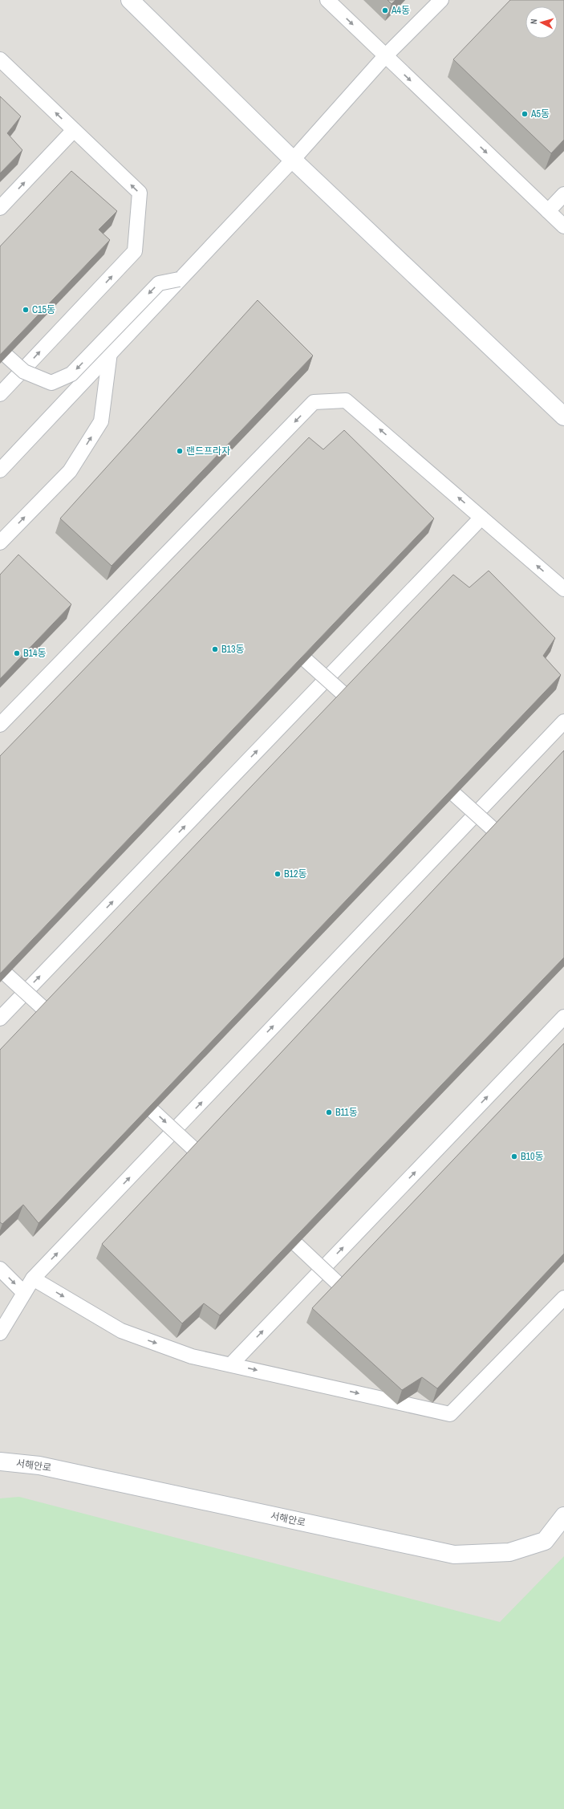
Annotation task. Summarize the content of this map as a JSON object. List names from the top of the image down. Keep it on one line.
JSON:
{"streets":{"street":["서해안로"]},"places":["A4동","A5동","C15동","랜드프라자","B13동","B14동","B12동","B11동","B10동"],"north":"left"}
